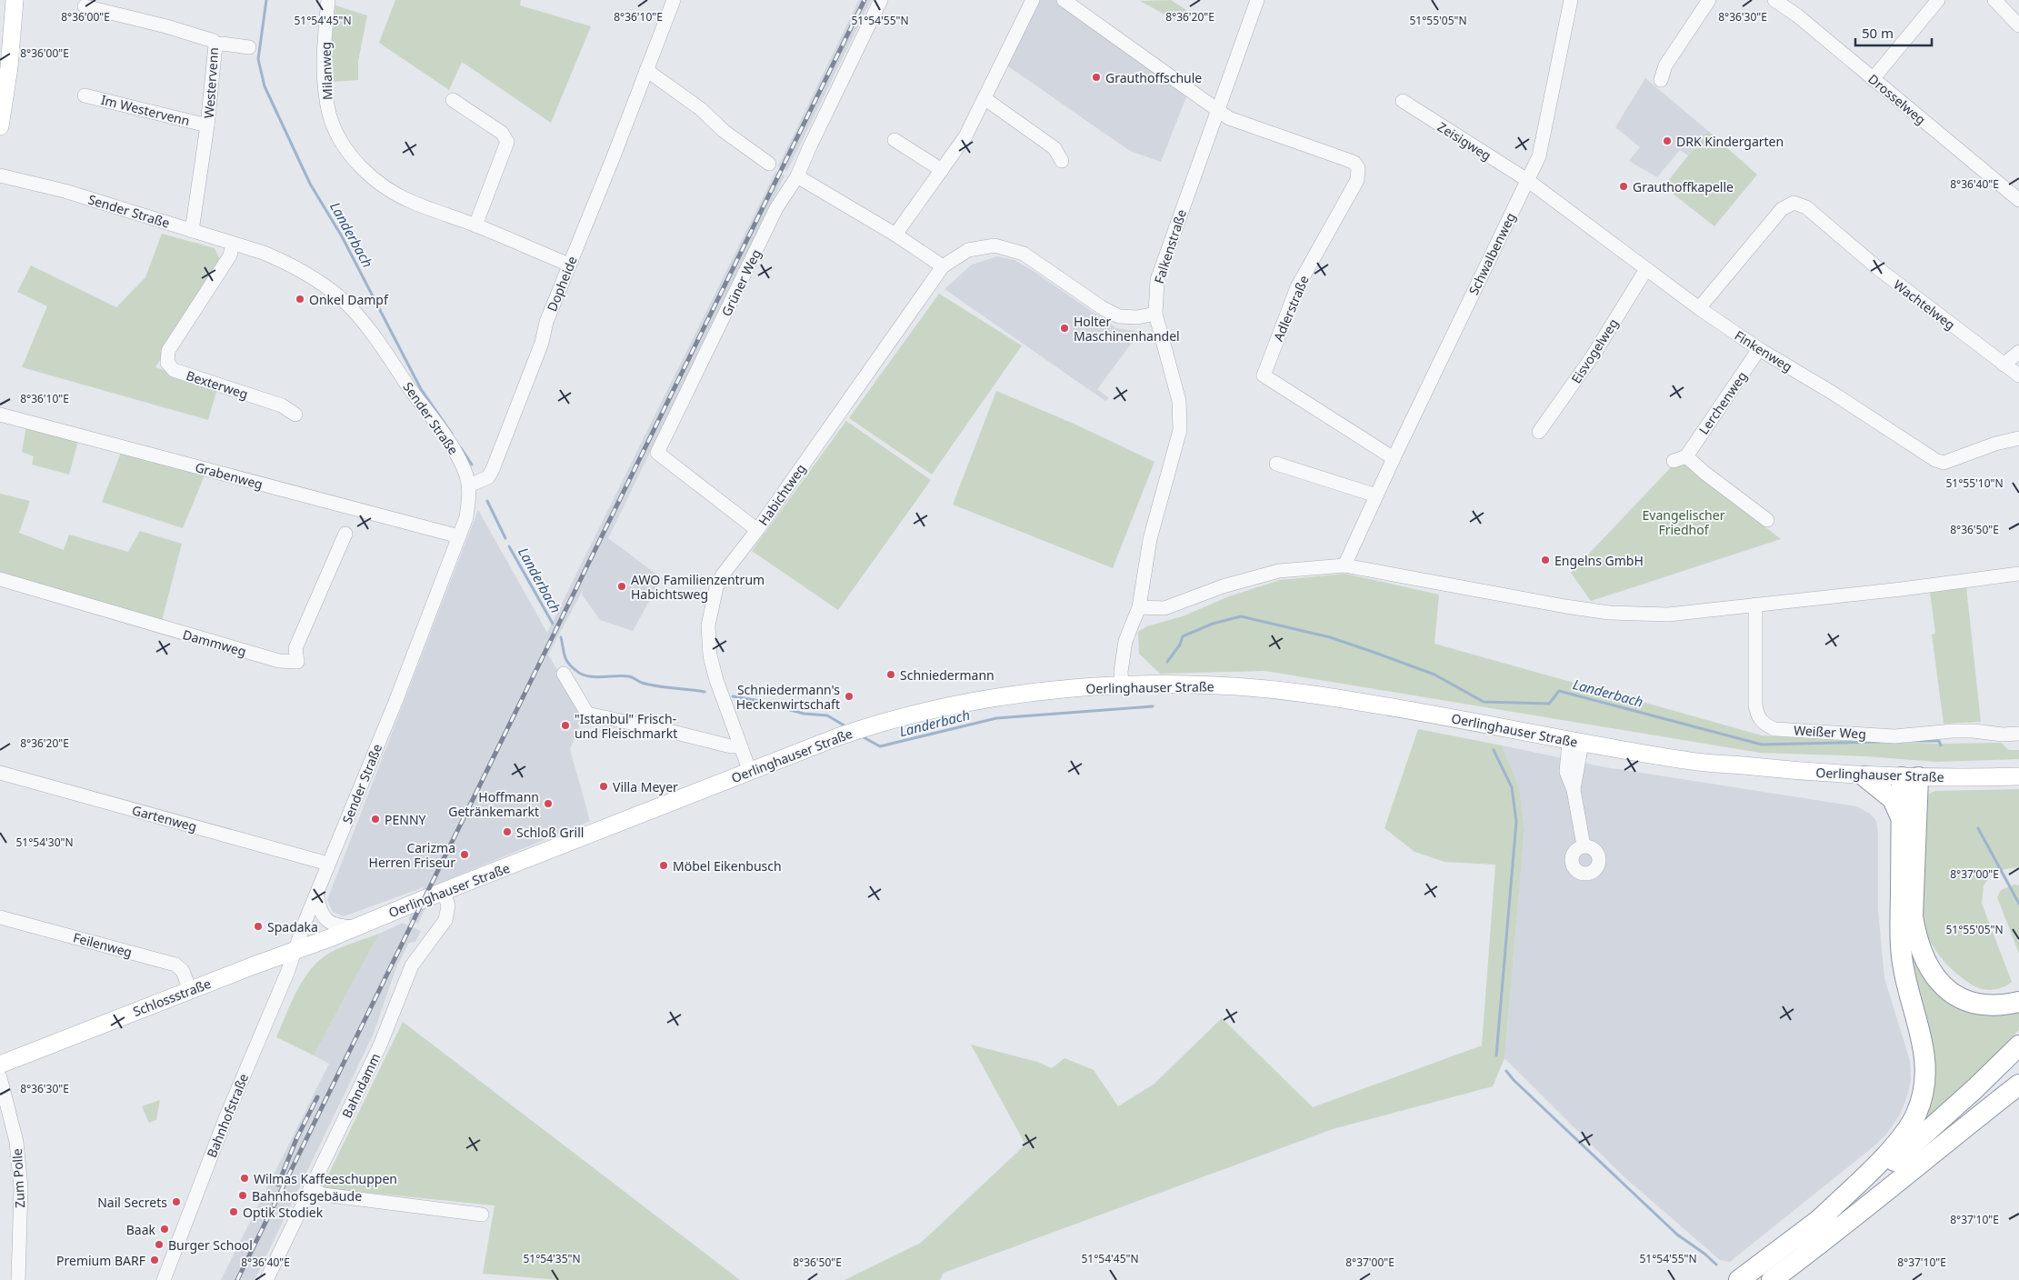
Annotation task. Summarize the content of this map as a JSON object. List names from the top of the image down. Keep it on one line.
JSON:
{"streets":{"main road":["Oerlinghauser Straße","Schlossstraße"],"street":["Milanweg","Westervenn","Drosselweg","Im Westervenn","Zeisigweg","Sender Straße","Falkenstraße","Schwalbenweg","Grüner Weg","Dopheide","Wachtelweg","Adlerstraße","Eisvogelweg","Finkenweg","Bexterweg","Lerchenweg","Grabenweg","Habichtweg","Dammweg","Weißer Weg","Gartenweg","Feilenweg","Bahndamm","Bahnhofstraße","Zum Polle"]},"crossings":[["Milanweg","Dopheide"],["Westervenn","Im Westervenn"],["Westervenn","Sender Straße"],["Zeisigweg","Schwalbenweg"],["Zeisigweg","Finkenweg"],["Sender Straße","Dopheide"],["Sender Straße","Bexterweg"],["Sender Straße","Grabenweg"],["Sender Straße","Oerlinghauser Straße"],["Sender Straße","Gartenweg"],["Sender Straße","Schlossstraße"],["Sender Straße","Bahnhofstraße"],["Falkenstraße","Adlerstraße"],["Falkenstraße","Habichtweg"],["Falkenstraße","Oerlinghauser Straße"],["Schwalbenweg","Adlerstraße"],["Schwalbenweg","Finkenweg"],["Grüner Weg","Habichtweg"],["Wachtelweg","Finkenweg"],["Eisvogelweg","Finkenweg"],["Finkenweg","Lerchenweg"],["Habichtweg","Oerlinghauser Straße"],["Oerlinghauser Straße","Schlossstraße"],["Oerlinghauser Straße","Bahndamm"],["Oerlinghauser Straße","Bahnhofstraße"],["Feilenweg","Schlossstraße"],["Schlossstraße","Bahnhofstraße"]],"water":["Landerbach"],"parks":["Evangelischer Friedhof"],"places":["Grauthoffschule","DRK Kindergarten","Grauthoffkapelle","Onkel Dampf","Holter Maschinenhandel","Engelns GmbH","AWO Familienzentrum Habichtsweg","Schniedermann","Schniedermann's Heckenwirtschaft","\"Istanbul\" Frisch- und Fleischmarkt","Villa Meyer","Hoffmann Getränkemarkt","PENNY","Schloß Grill","Carizma Herren Friseur","Möbel Eikenbusch","Spadaka","Wilmas Kaffeeschuppen","Bahnhofsgebäude","Nail Secrets","Optik Stodiek","Baak","Burger School","Premium BARF"],"scale_bar":"50 m","coordinates":["8°36'00\"E","8°36'20\"E","8°36'10\"E","8°36'30\"E","51°54'45\"N","51°54'55\"N","51°55'05\"N","8°36'40\"E","51°55'10\"N","8°36'50\"E","51°54'30\"N","8°37'00\"E","8°37'10\"E","51°54'35\"N"]}
